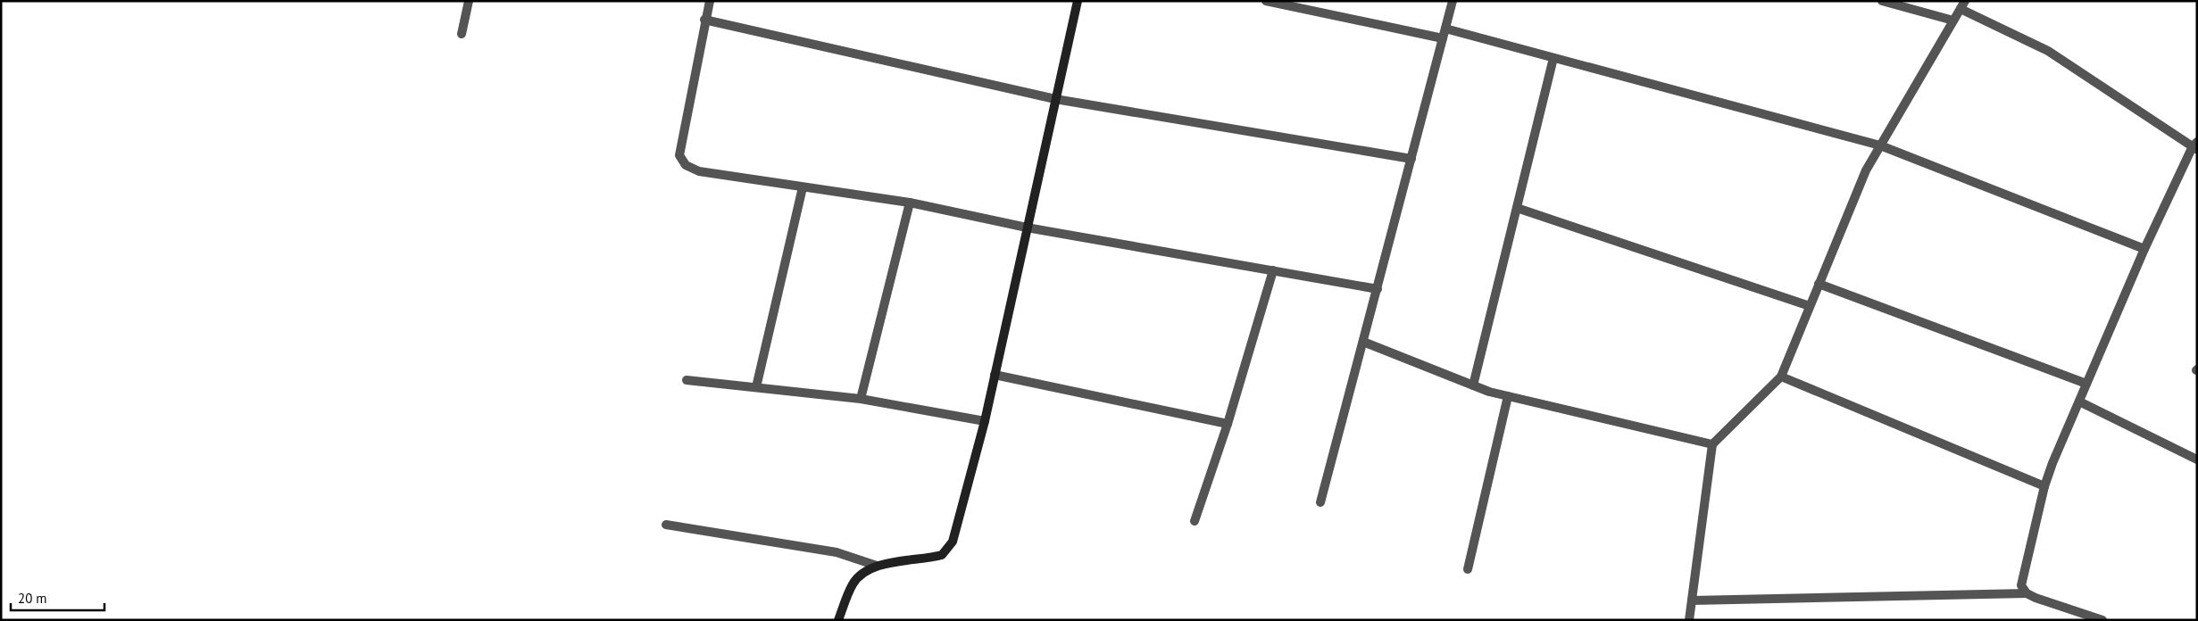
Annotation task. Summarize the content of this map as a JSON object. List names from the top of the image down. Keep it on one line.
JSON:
{"scale_bar":"20 m"}
